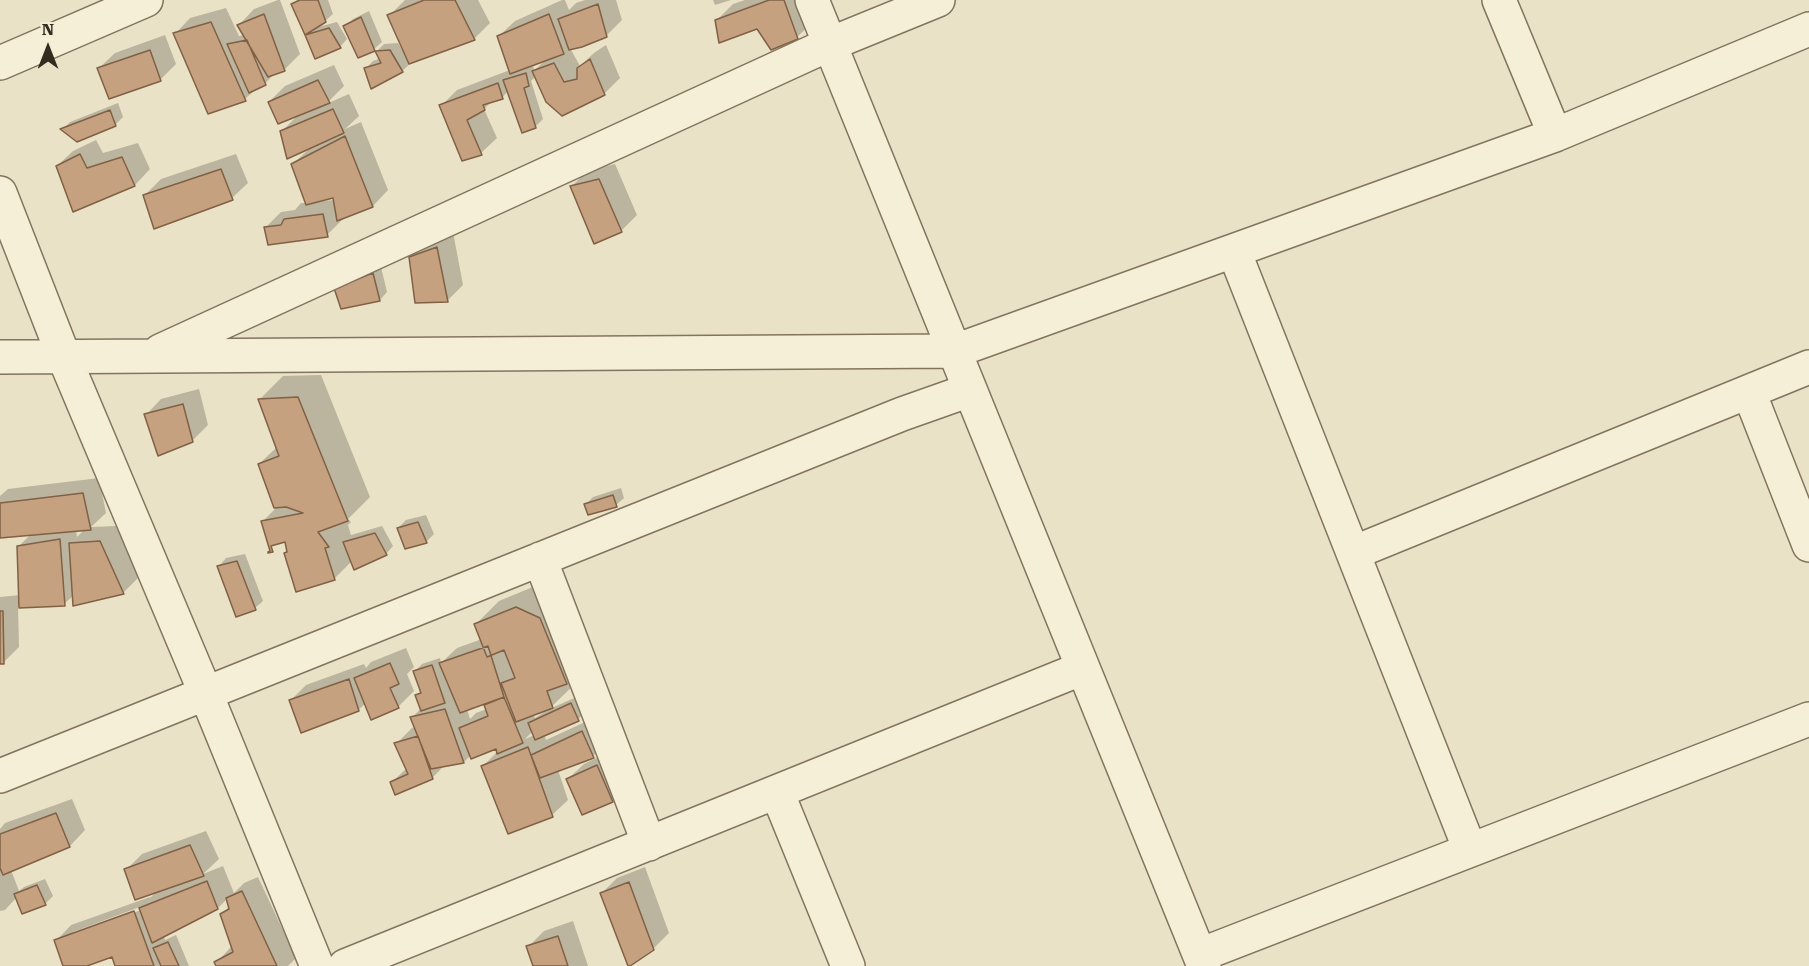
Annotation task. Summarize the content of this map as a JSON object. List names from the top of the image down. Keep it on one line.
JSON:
{"north":"top"}
